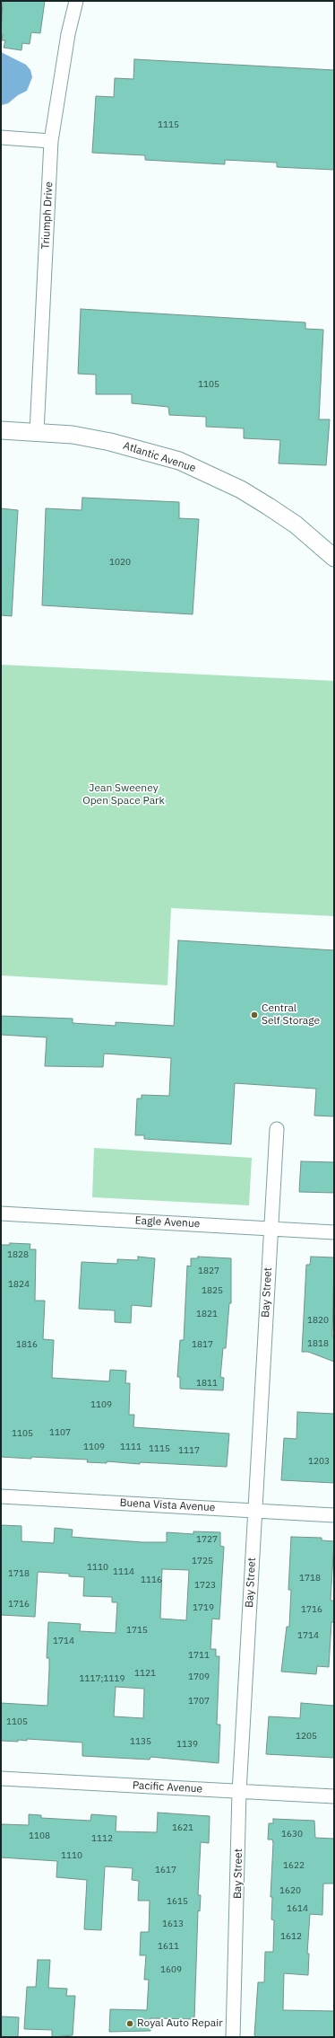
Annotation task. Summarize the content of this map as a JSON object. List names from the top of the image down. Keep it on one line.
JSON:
{"streets":{"street":["Triumph Drive","Atlantic Avenue","Eagle Avenue","Bay Street","Buena Vista Avenue","Pacific Avenue"]},"crossings":[["Triumph Drive","Atlantic Avenue"],["Eagle Avenue","Bay Street"],["Bay Street","Buena Vista Avenue"],["Bay Street","Pacific Avenue"]],"parks":["Jean Sweeney Open Space Park"],"places":["Central Self Storage","Royal Auto Repair"],"house_numbers":["1115","1105","1020","1828","1827","1824","1825","1821","1820","1818","1816","1817","1811","1109","1107","1105","1109","1111","1115","1117","1203","1727","1725","1110","1114","1718","1718","1116","1723","1716","1719","1716","1715","1714","1714","1711","1121","1709","1117;1119","1707","1105","1205","1135","1139","1621","1630","1108","1112","1110","1622","1617","1620","1615","1614","1613","1612","1611","1609"]}
